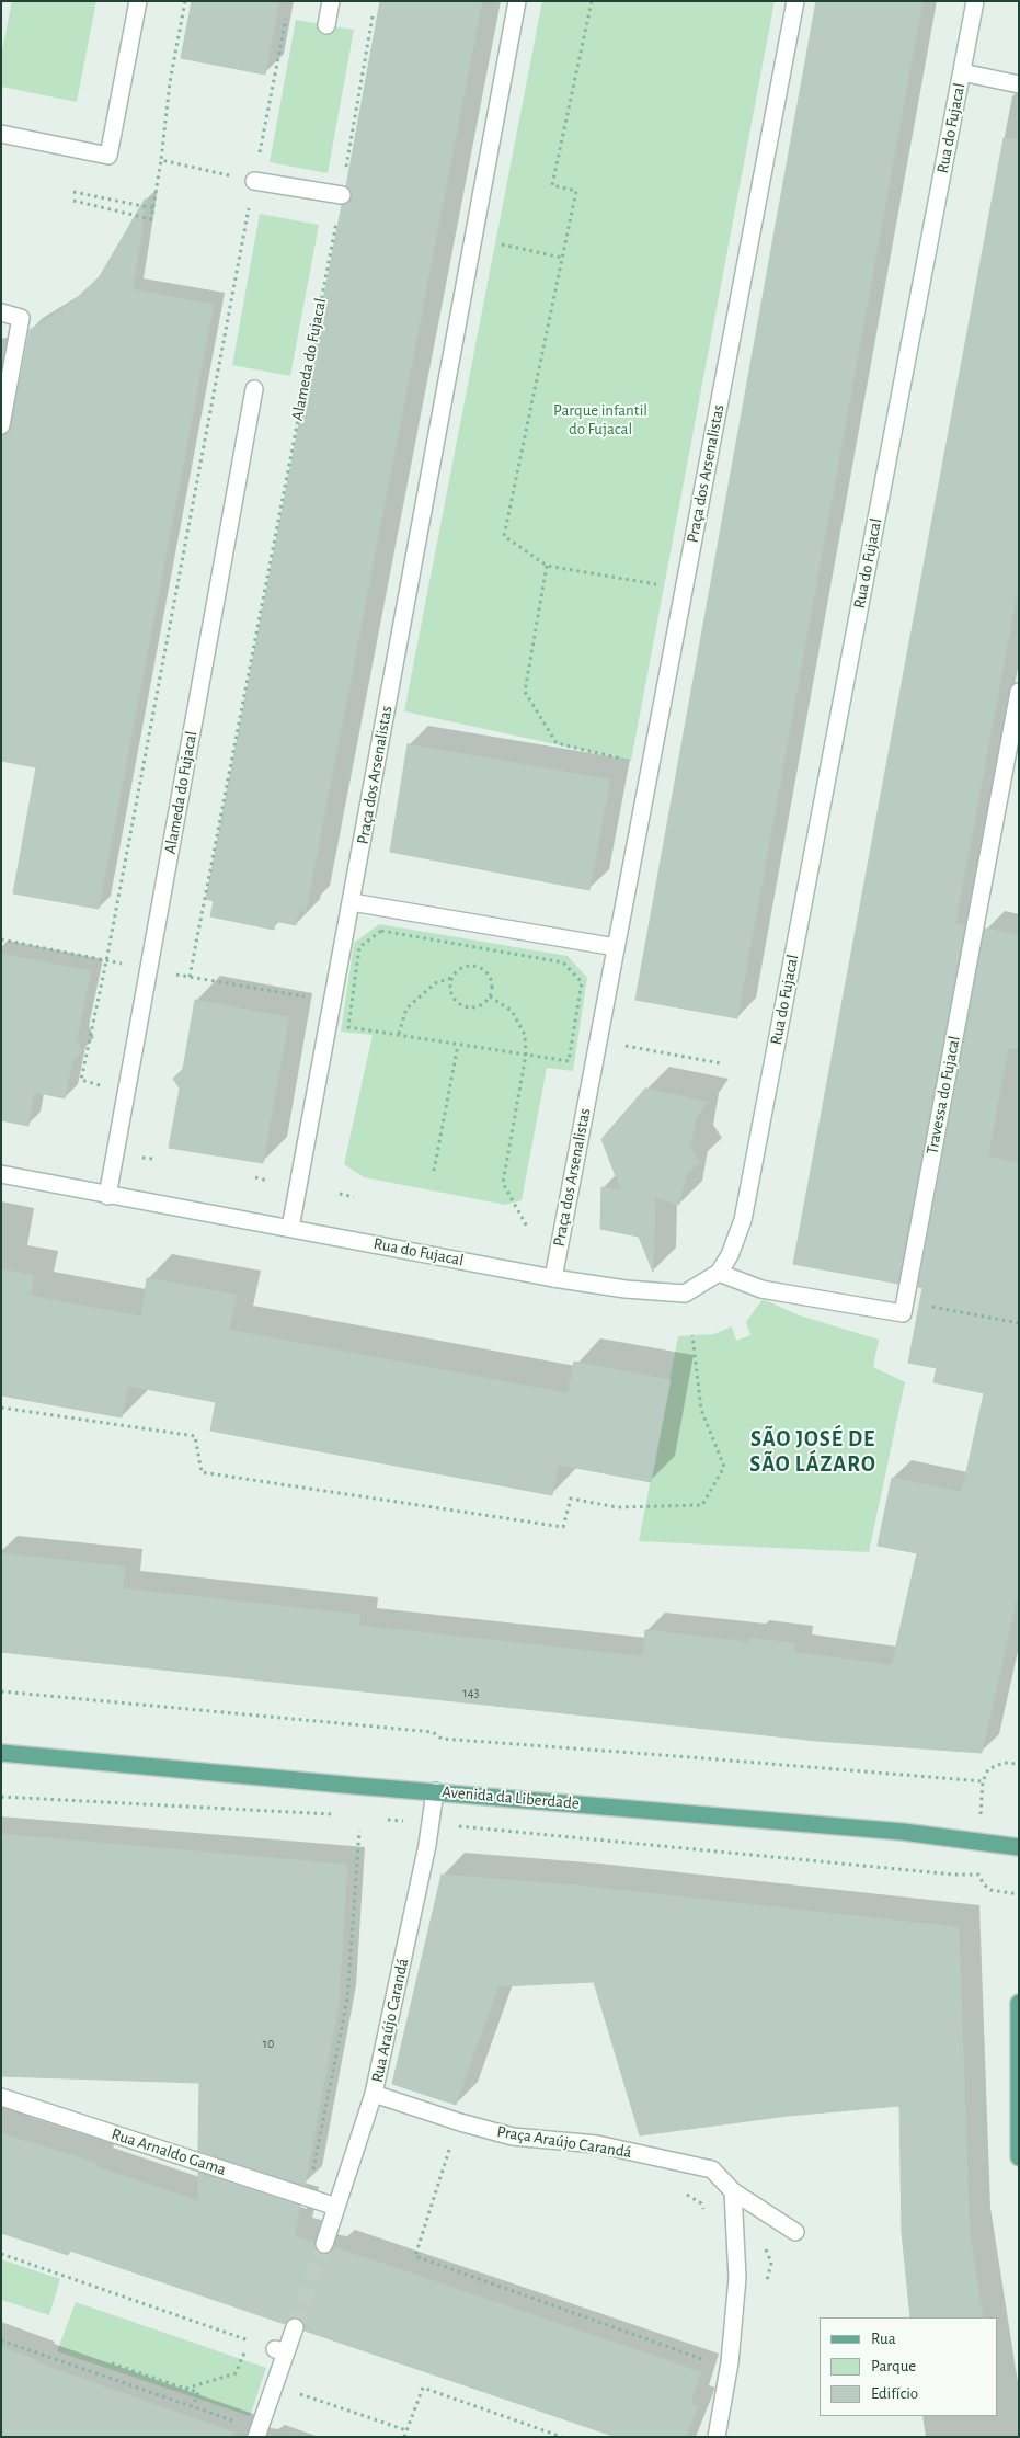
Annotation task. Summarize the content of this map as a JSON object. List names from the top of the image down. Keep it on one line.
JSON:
{"streets":{"main road":["Avenida da Liberdade"],"street":["Rua do Fujacal","Alameda do Fujacal","Praça dos Arsenalistas","Travessa do Fujacal","Rua Araújo Carandá","Praça Araújo Carandá","Rua Arnaldo Gama"]},"crossings":[["Rua do Fujacal","Alameda do Fujacal"],["Rua do Fujacal","Praça dos Arsenalistas"],["Rua do Fujacal","Travessa do Fujacal"],["Avenida da Liberdade","Rua Araújo Carandá"],["Rua Araújo Carandá","Praça Araújo Carandá"],["Rua Araújo Carandá","Rua Arnaldo Gama"]],"districts":["SÃO JOSÉ DE SÃO LÁZARO"],"parks":["Parque infantil do Fujacal"],"house_numbers":["143","10"],"legend":["Rua","Parque","Edifício"]}
